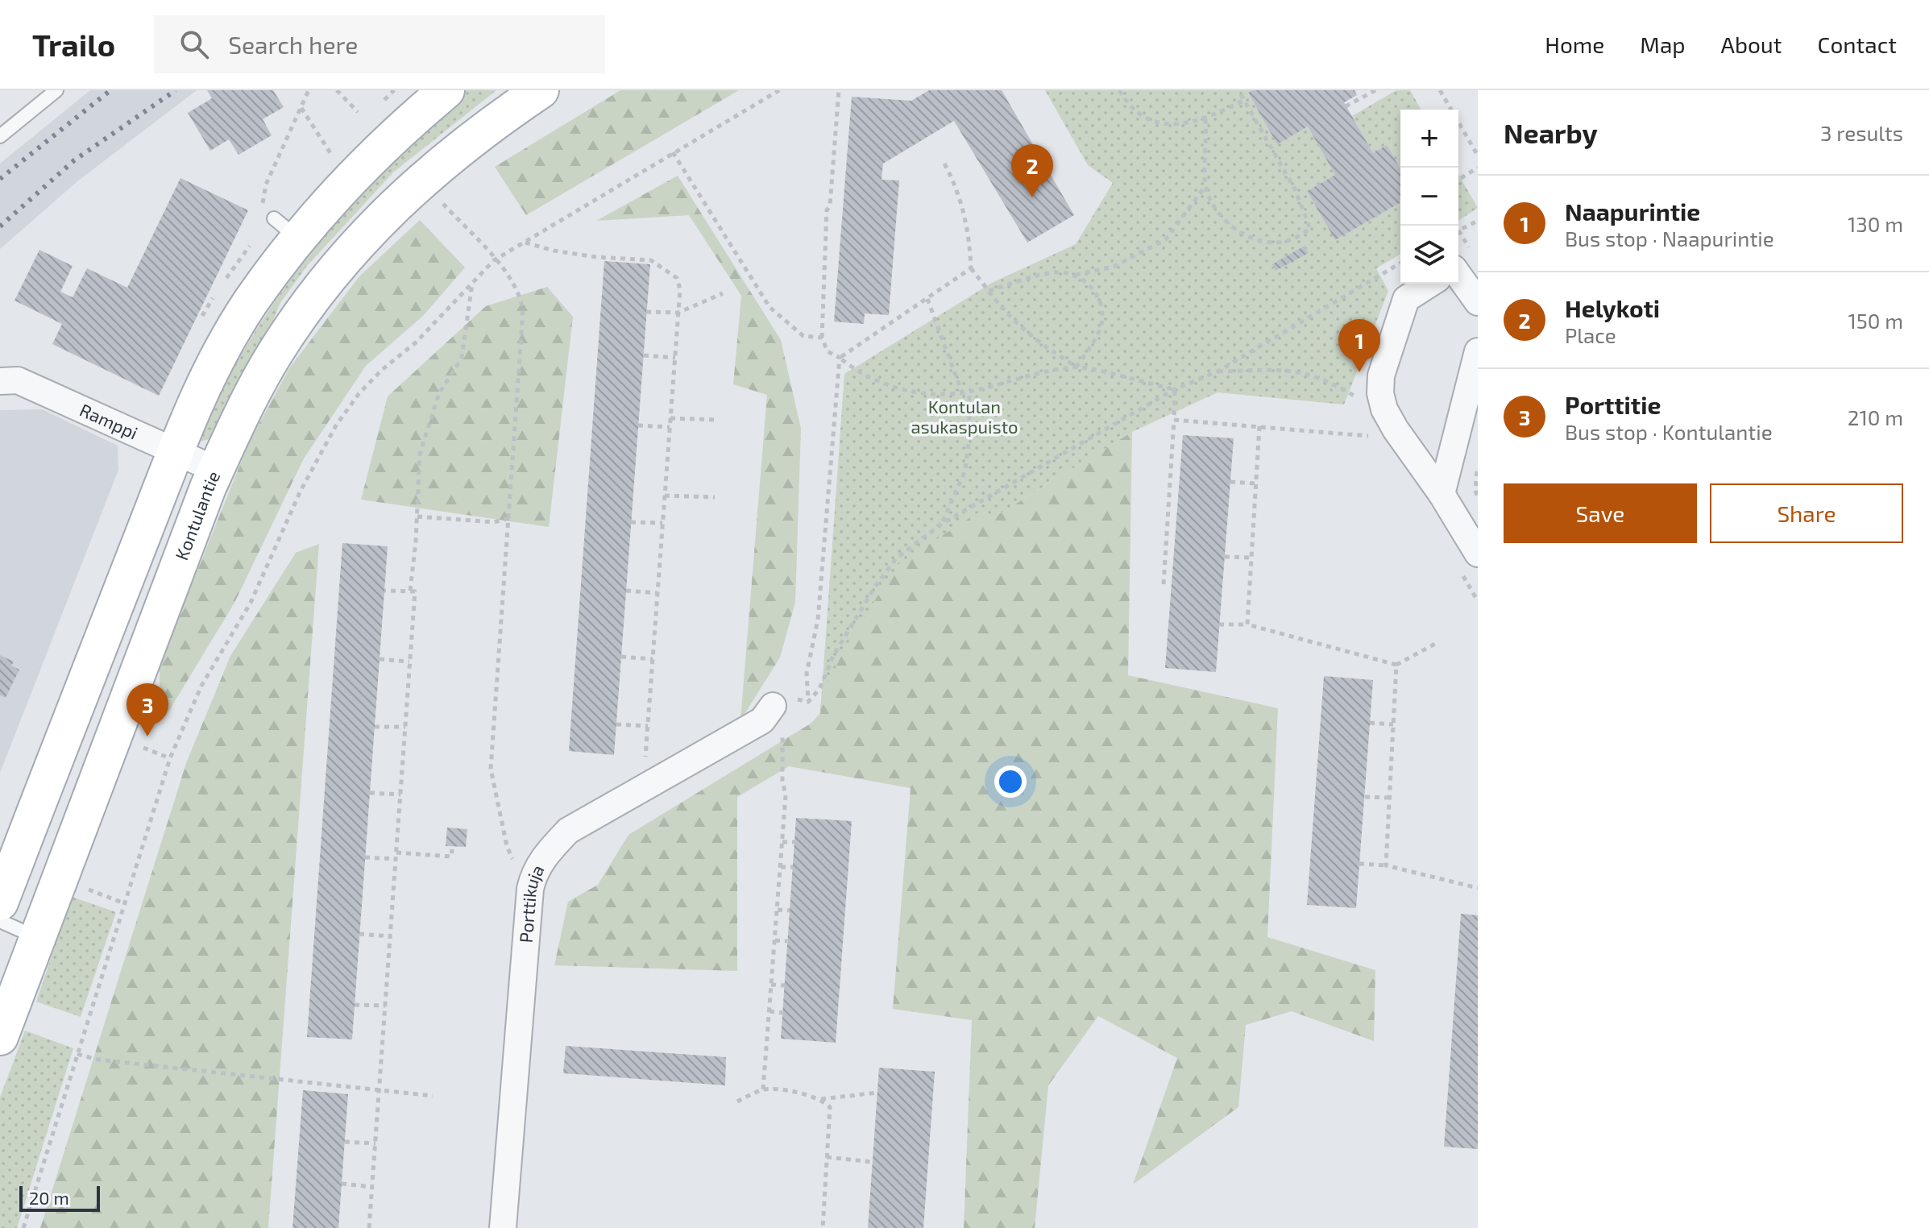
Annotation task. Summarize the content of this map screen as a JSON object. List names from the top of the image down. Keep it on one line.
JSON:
{"streets":{"main road":["Kontulantie"],"street":["Ramppi","Porttikuja"]},"crossings":[["Ramppi","Kontulantie"]],"parks":["Kontulan asukaspuisto"],"scale_bar":"20 m","page":{"header":"Trailo","search":"Search here","nav":["Home","Map","About","Contact"],"heading":["Nearby","3 results"],"map_buttons":["+","−"],"pins":["2","1","3"],"list":[{"mark":"1","name":"Naapurintie","note":"Bus stop · Naapurintie","value":"130 m"},{"mark":"2","name":"Helykoti","note":"Place","value":"150 m"},{"mark":"3","name":"Porttitie","note":"Bus stop · Kontulantie","value":"210 m"}],"buttons":["Save","Share"],"scale":"20 m"}}
